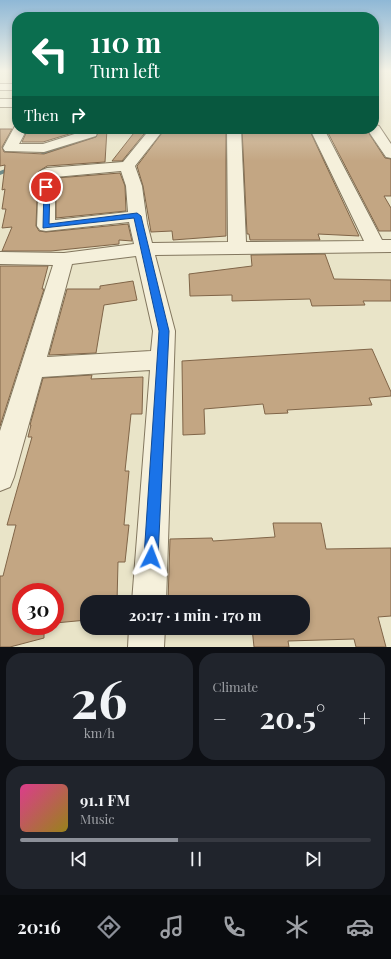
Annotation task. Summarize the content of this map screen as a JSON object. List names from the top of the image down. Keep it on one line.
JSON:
{"page":{"turn":["110 m","Turn left"],"then":"Then","limit":"30","trip":"20:17 · 1 min · 170 m","tile":[["26","km/h"],"Climate"],"heat":["−","20.5°","+"],"song":["91.1 FM","Music"],"tabs":"20:16"}}
